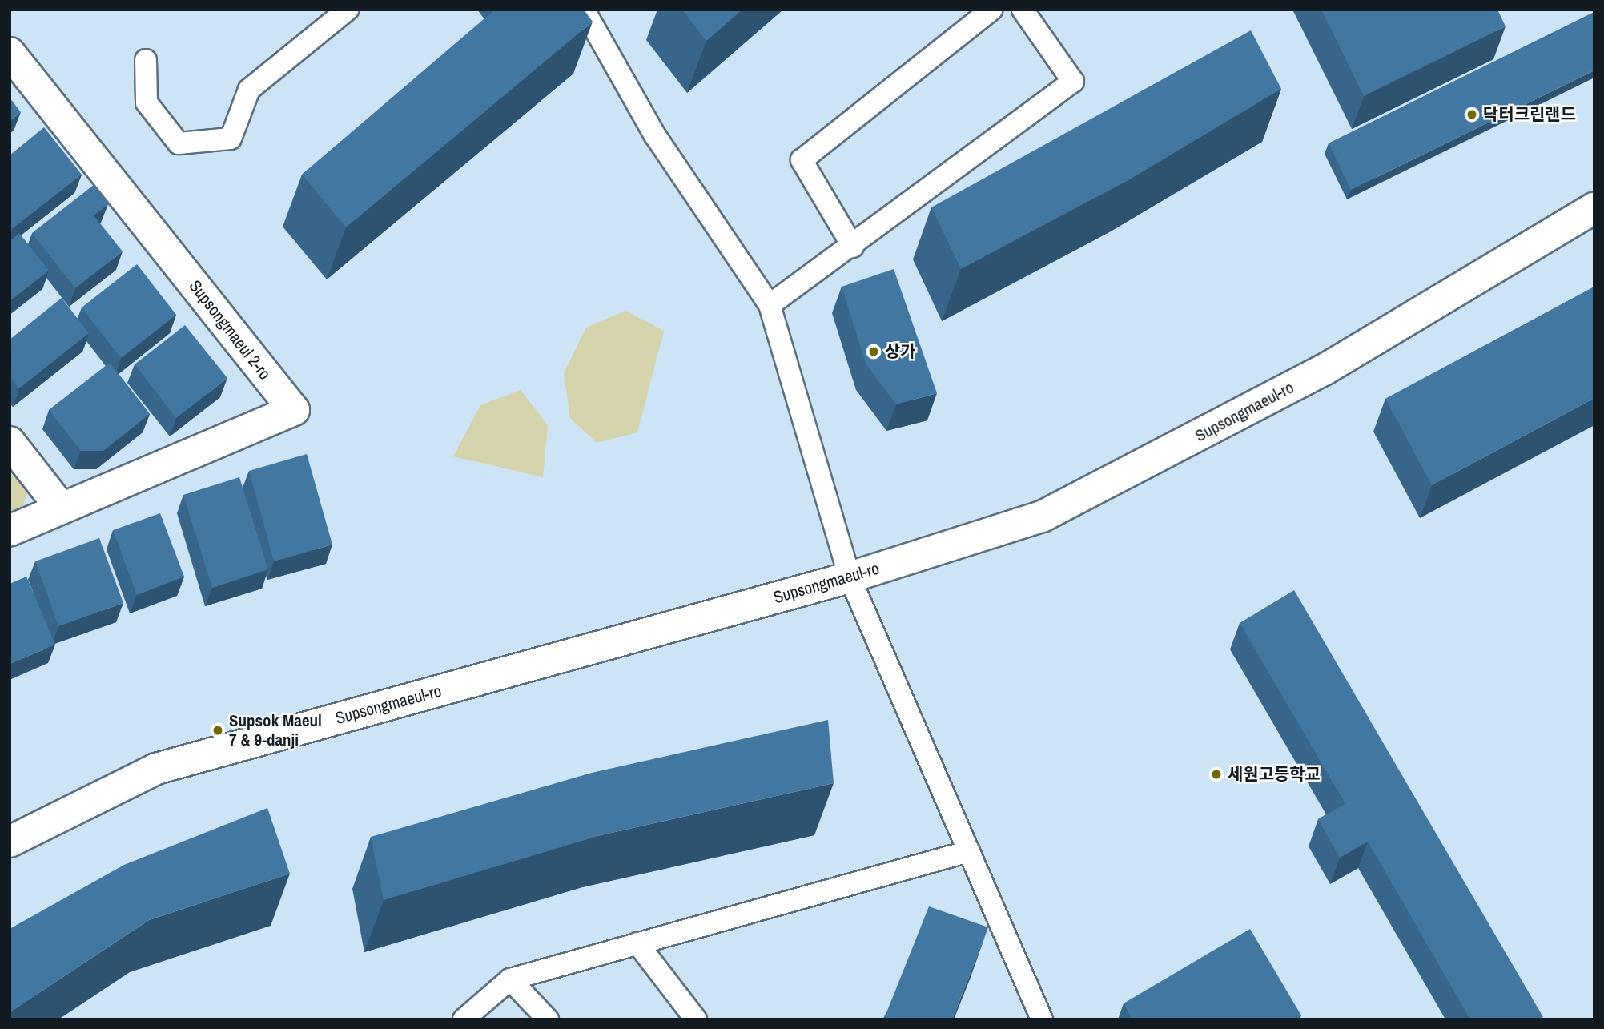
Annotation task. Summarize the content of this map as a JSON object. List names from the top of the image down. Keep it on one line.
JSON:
{"streets":{"main road":["Supsongmaeul 2-ro","Supsongmaeul-ro"]},"places":["닥터크린랜드","상가","Supsok Maeul 7 & 9-danji","세원고등학교"]}
